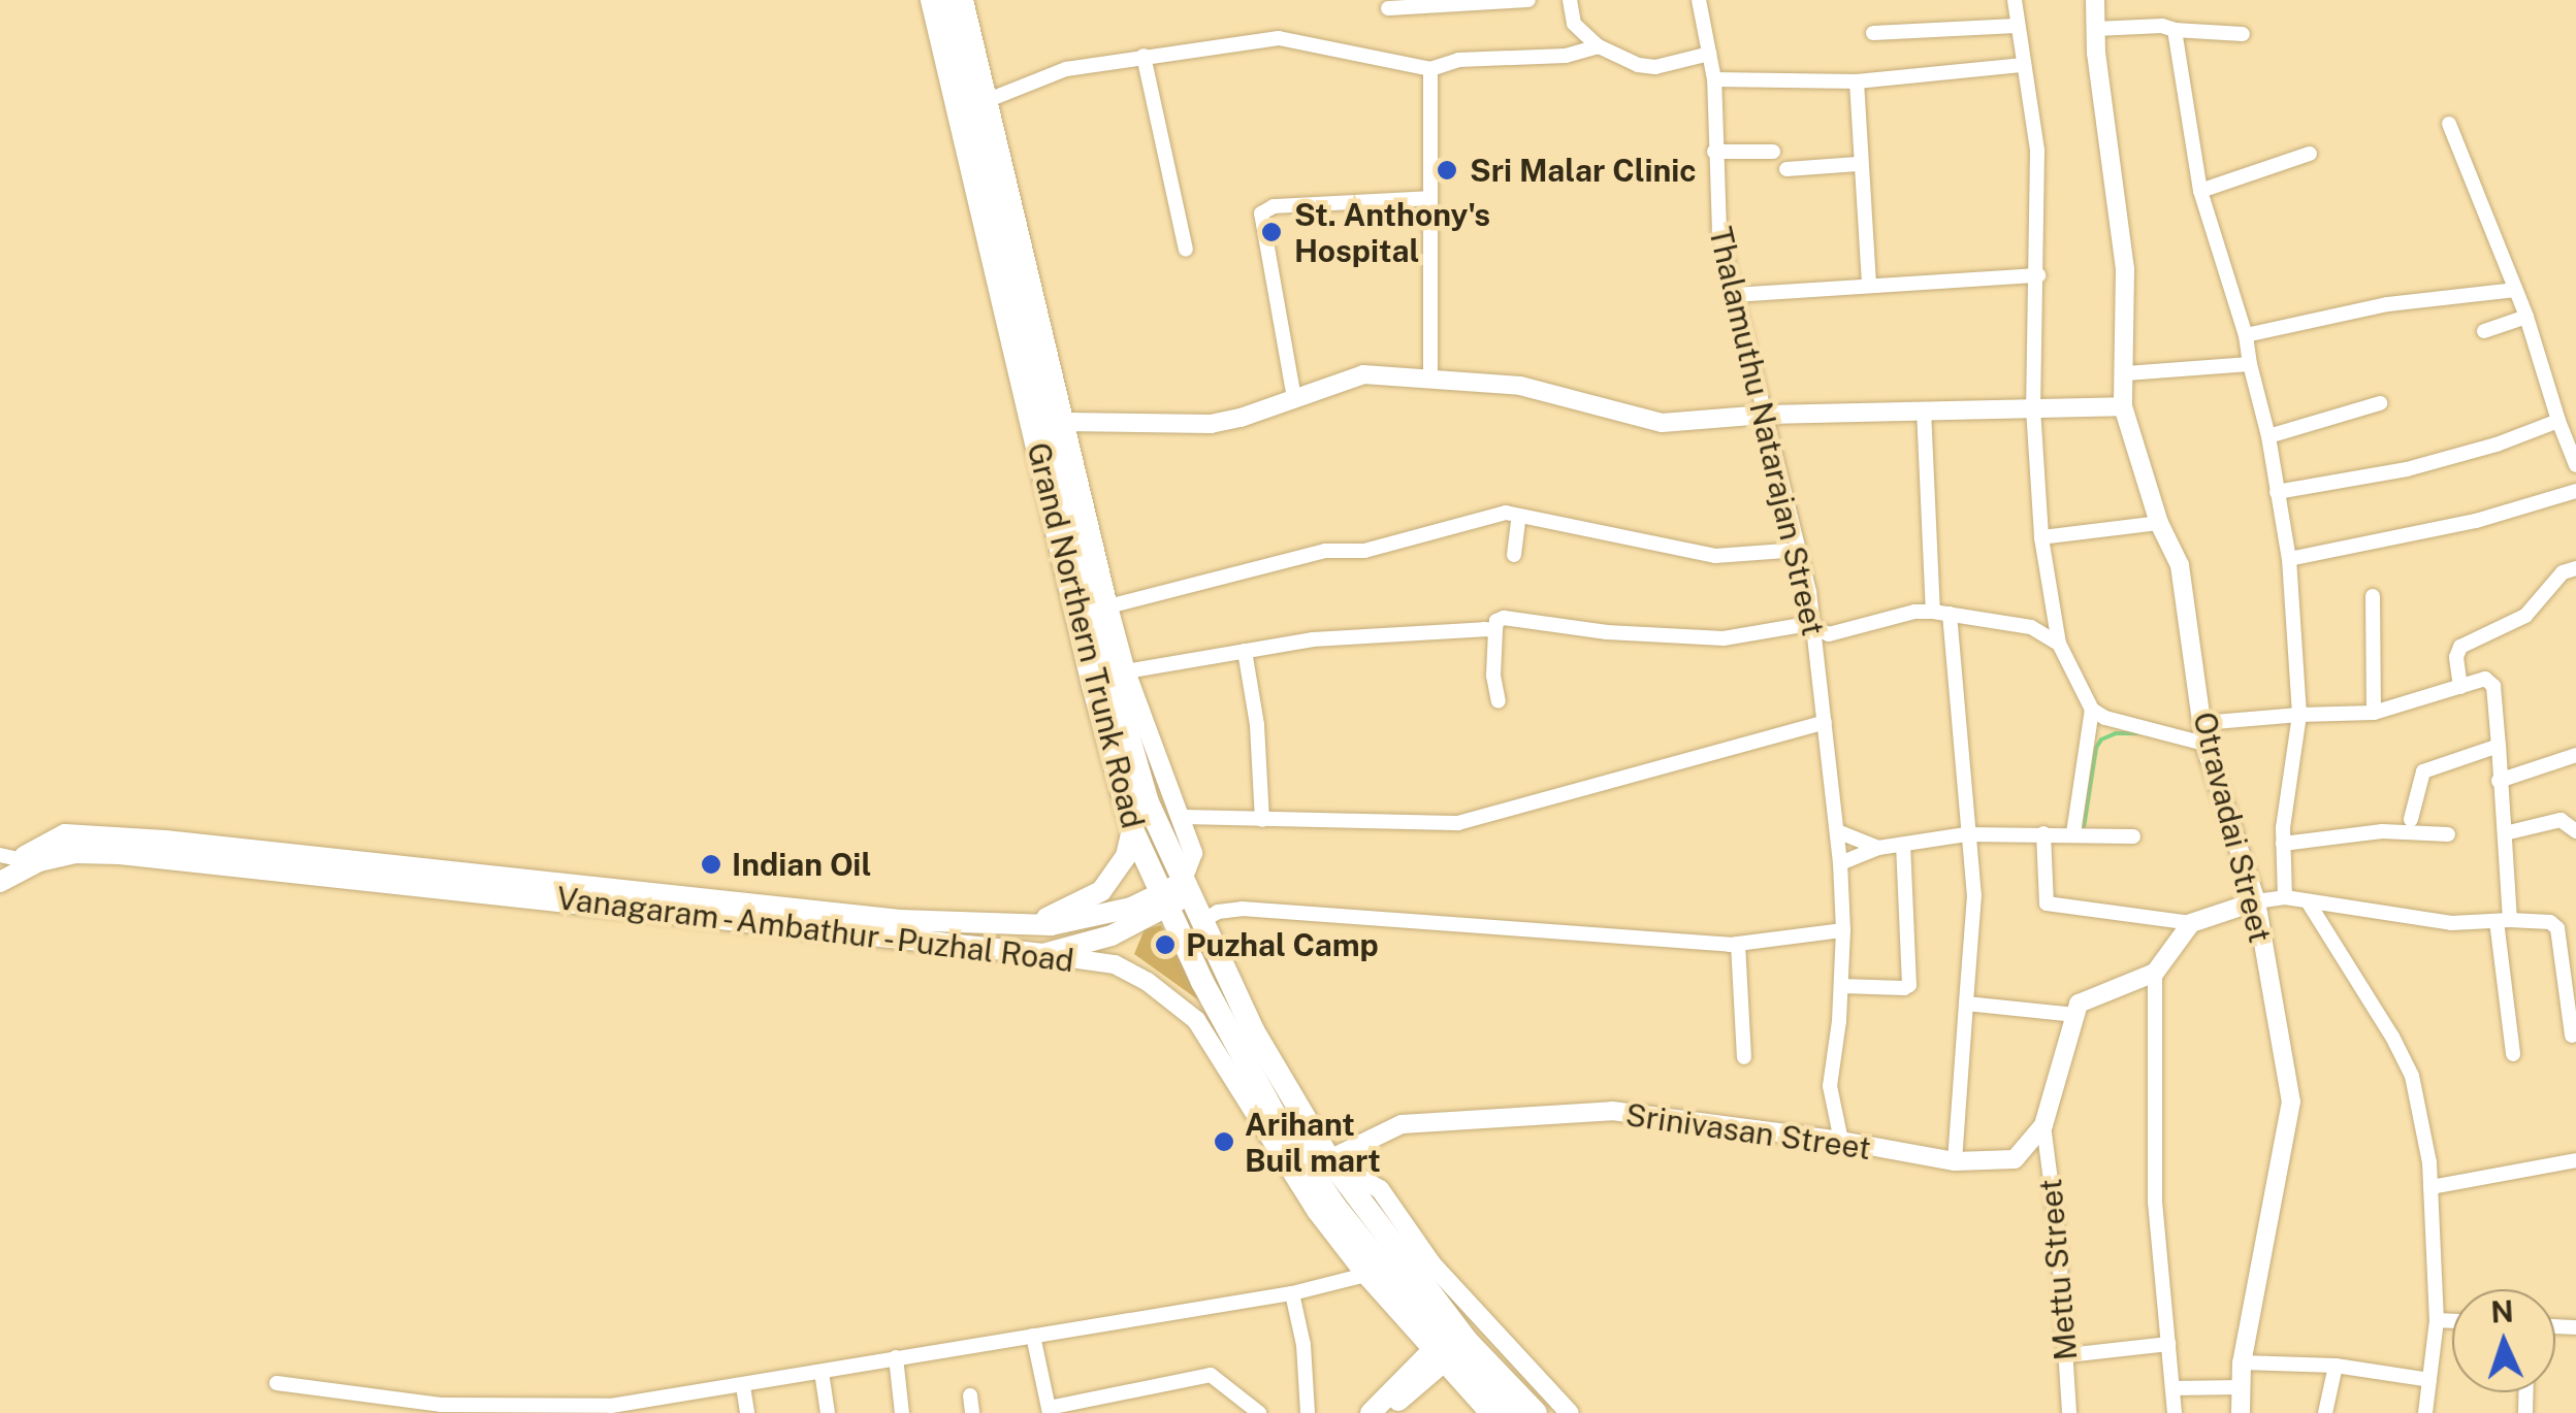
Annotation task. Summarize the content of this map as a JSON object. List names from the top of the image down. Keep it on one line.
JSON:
{"streets":{"highway":["Grand Northern Trunk Road"],"main road":["Vanagaram - Ambathur - Puzhal Road"],"street":["Thalamuthu Natarajan Street","Otravadai Street","Srinivasan Street","Mettu Street"]},"crossings":[["Thalamuthu Natarajan Street","Srinivasan Street"],["Grand Northern Trunk Road","Vanagaram - Ambathur - Puzhal Road"],["Grand Northern Trunk Road","Srinivasan Street"],["Srinivasan Street","Mettu Street"]],"places":["Sri Malar Clinic","St. Anthony's Hospital","Indian Oil","Puzhal Camp","Arihant Buil mart"],"north":"top"}
